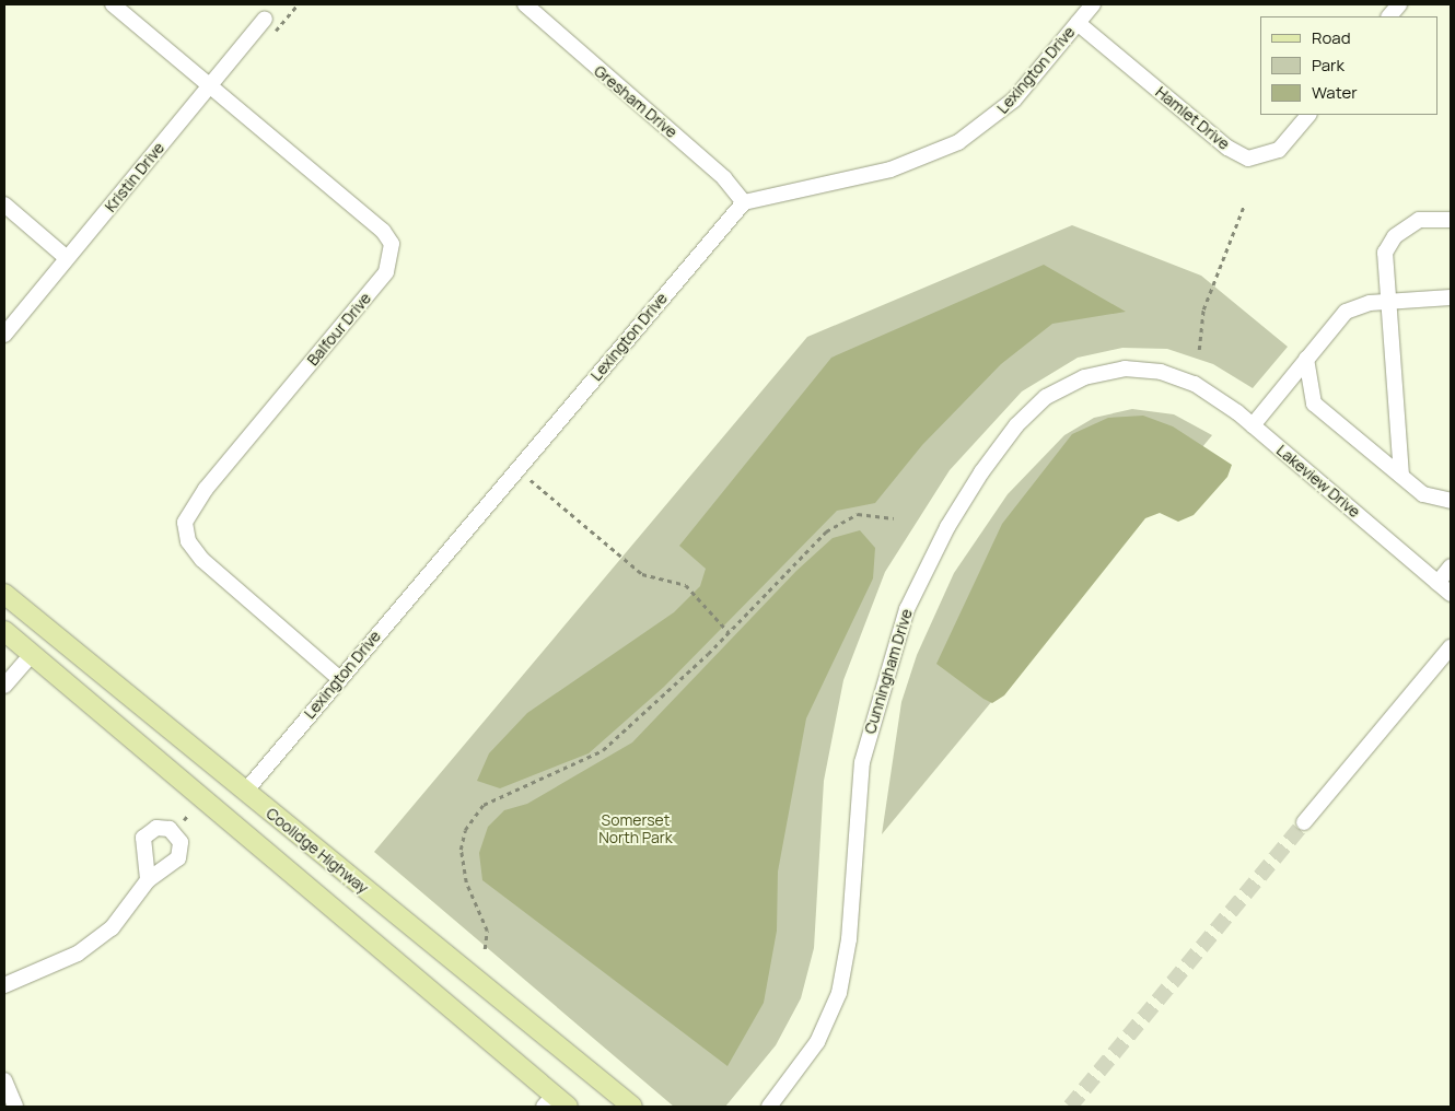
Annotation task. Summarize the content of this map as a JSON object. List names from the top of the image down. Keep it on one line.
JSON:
{"streets":{"main road":["Coolidge Highway"],"street":["Lexington Drive","Gresham Drive","Hamlet Drive","Kristin Drive","Balfour Drive","Lakeview Drive","Cunningham Drive"]},"crossings":[["Lexington Drive","Gresham Drive"],["Lexington Drive","Hamlet Drive"],["Lexington Drive","Balfour Drive"],["Lexington Drive","Coolidge Highway"],["Kristin Drive","Balfour Drive"],["Lakeview Drive","Cunningham Drive"]],"parks":["Somerset North Park"],"legend":["Road","Park","Water"]}
